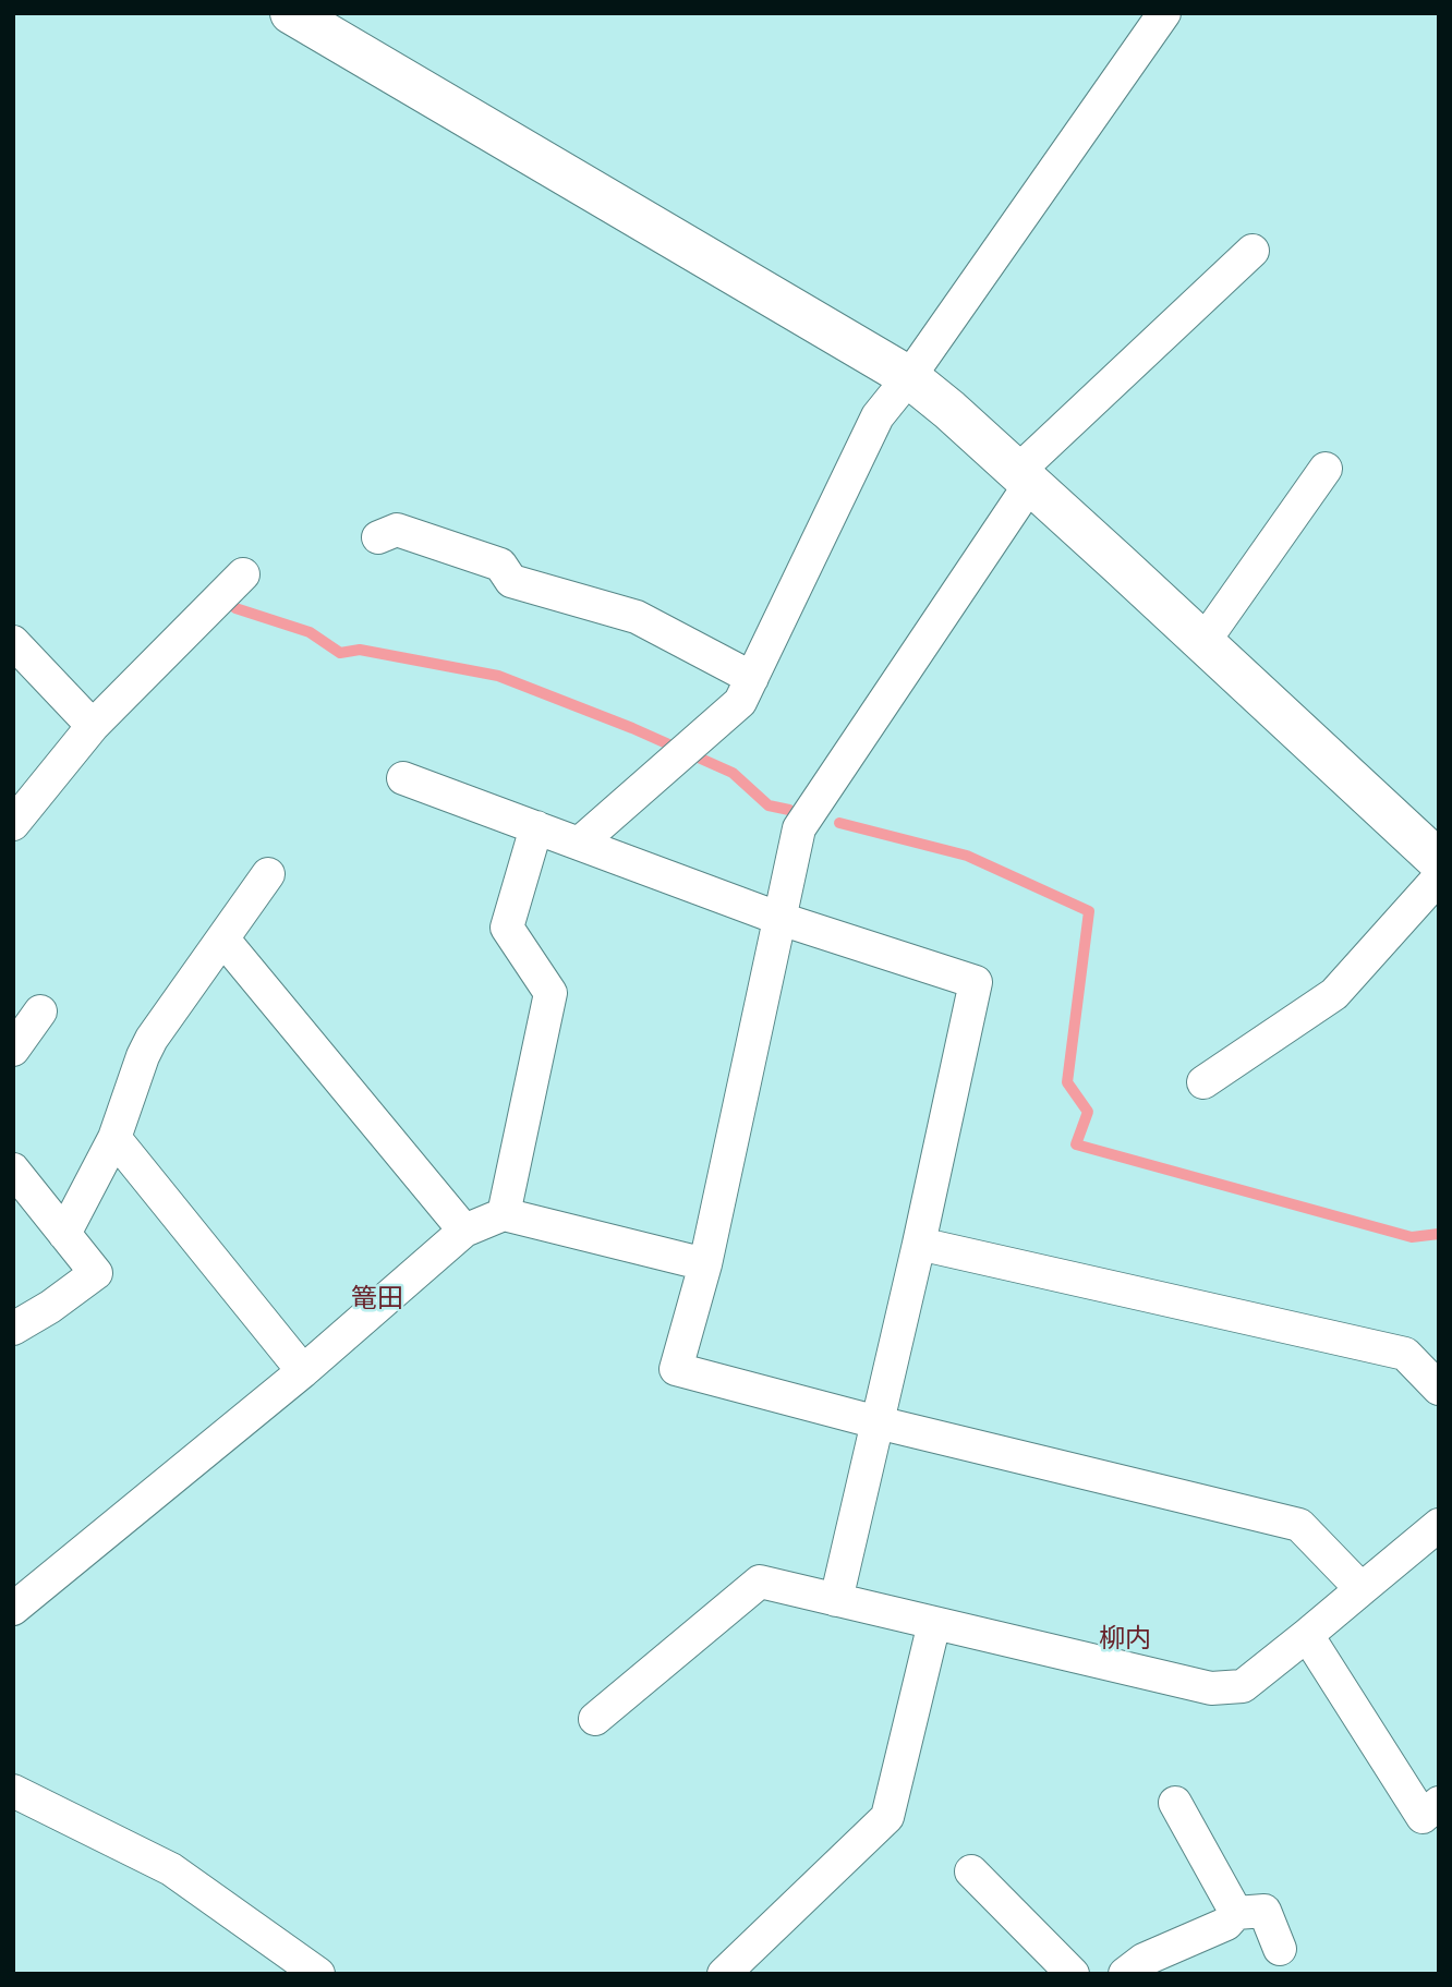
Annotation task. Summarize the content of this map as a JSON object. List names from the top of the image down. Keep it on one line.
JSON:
{"districts":["篭田","柳内"]}
